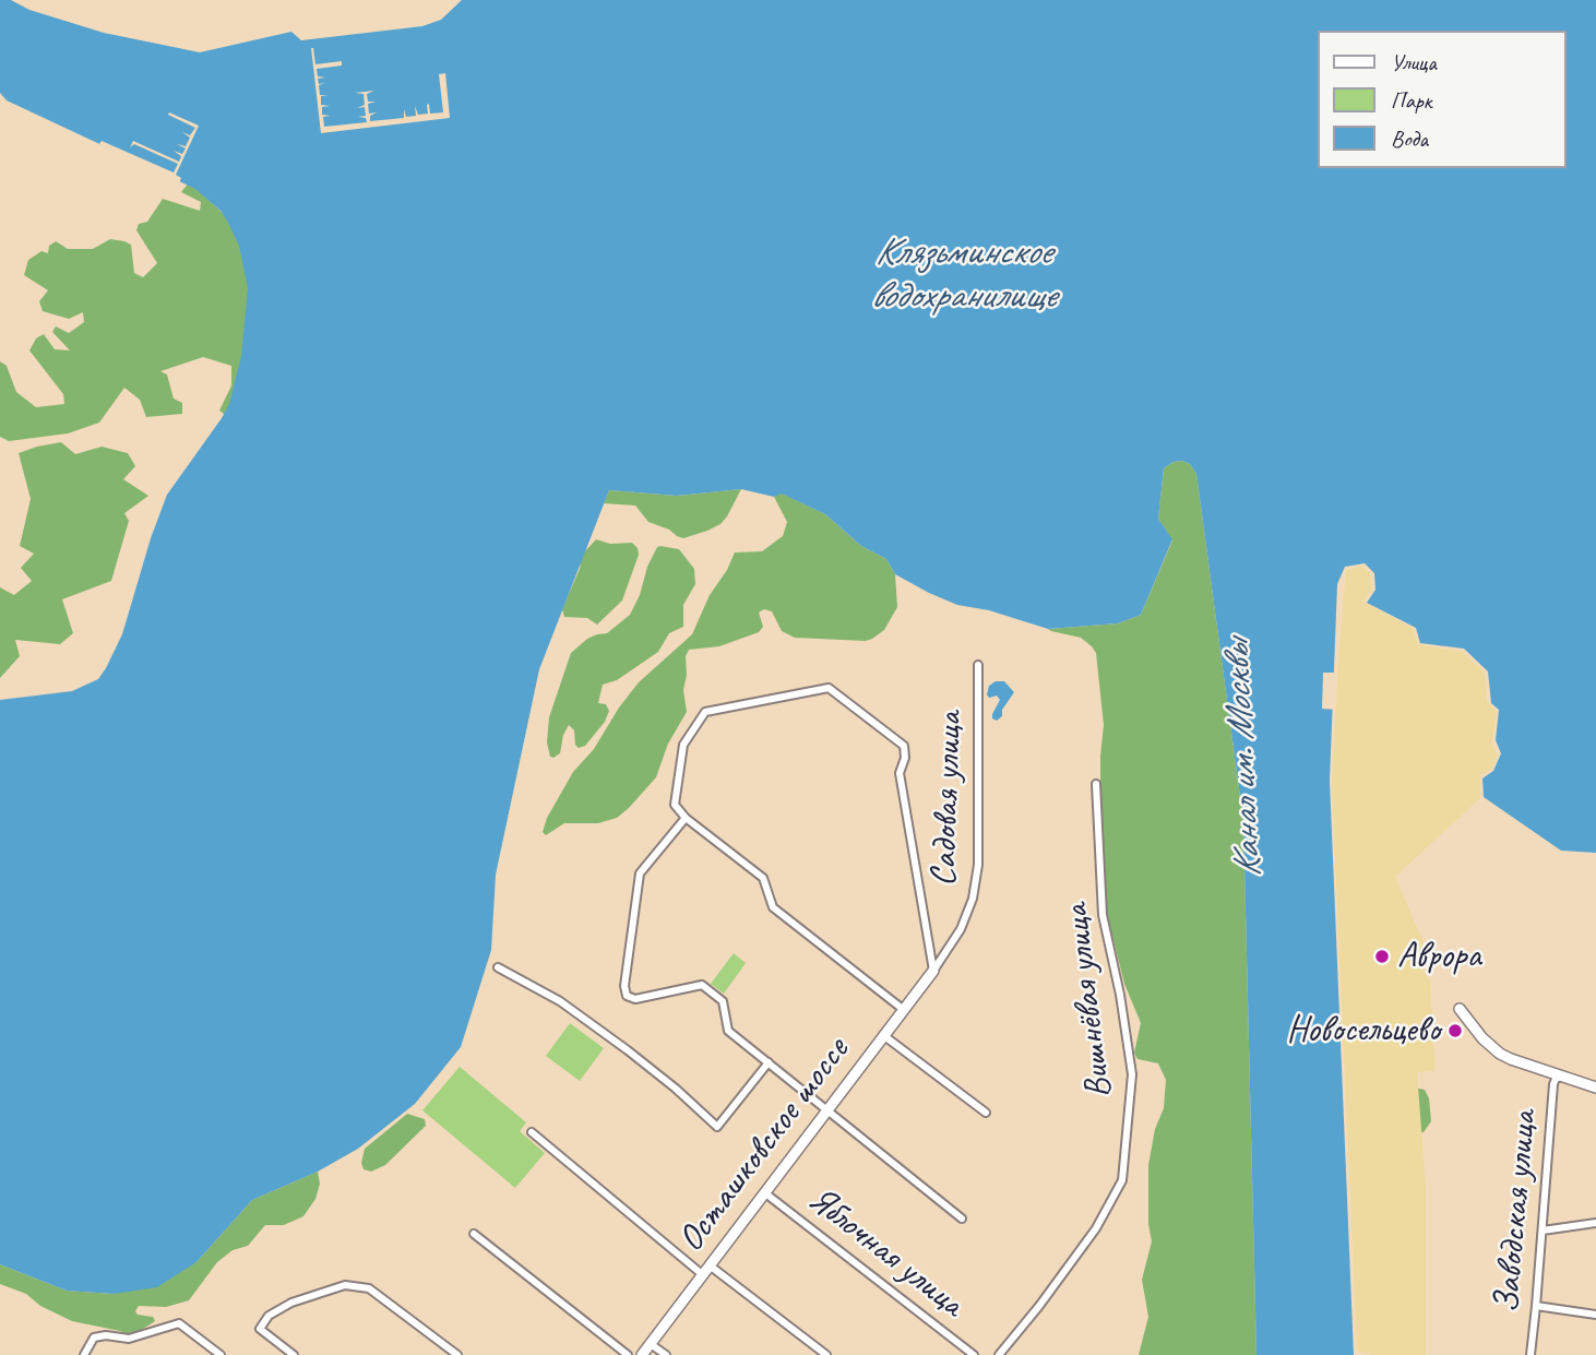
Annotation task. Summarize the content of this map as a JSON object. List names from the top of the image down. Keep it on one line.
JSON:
{"streets":{"street":["Садовая улица","Вишнёвая улица","Осташковское шоссе","Заводская улица","Яблочная улица"]},"crossings":[["Садовая улица","Осташковское шоссе"],["Осташковское шоссе","Яблочная улица"]],"water":["Клязьминское водохранилище","Канал им. Москвы"],"places":["Аврора","Новосельцево"],"legend":["Улица","Парк","Вода"]}
